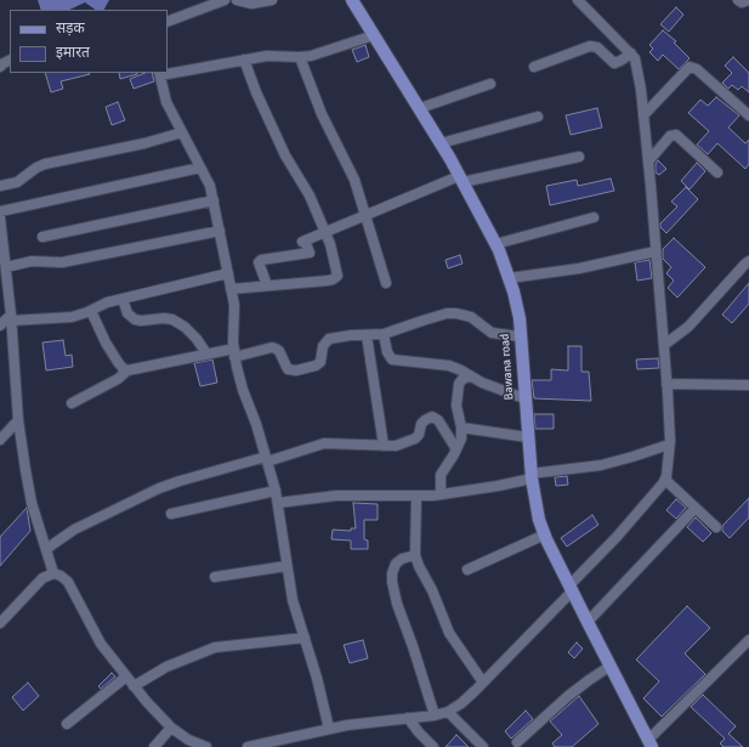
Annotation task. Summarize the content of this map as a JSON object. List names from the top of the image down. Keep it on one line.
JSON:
{"streets":{"main road":["Bawana road"]},"legend":["सड़क","इमारत"]}
